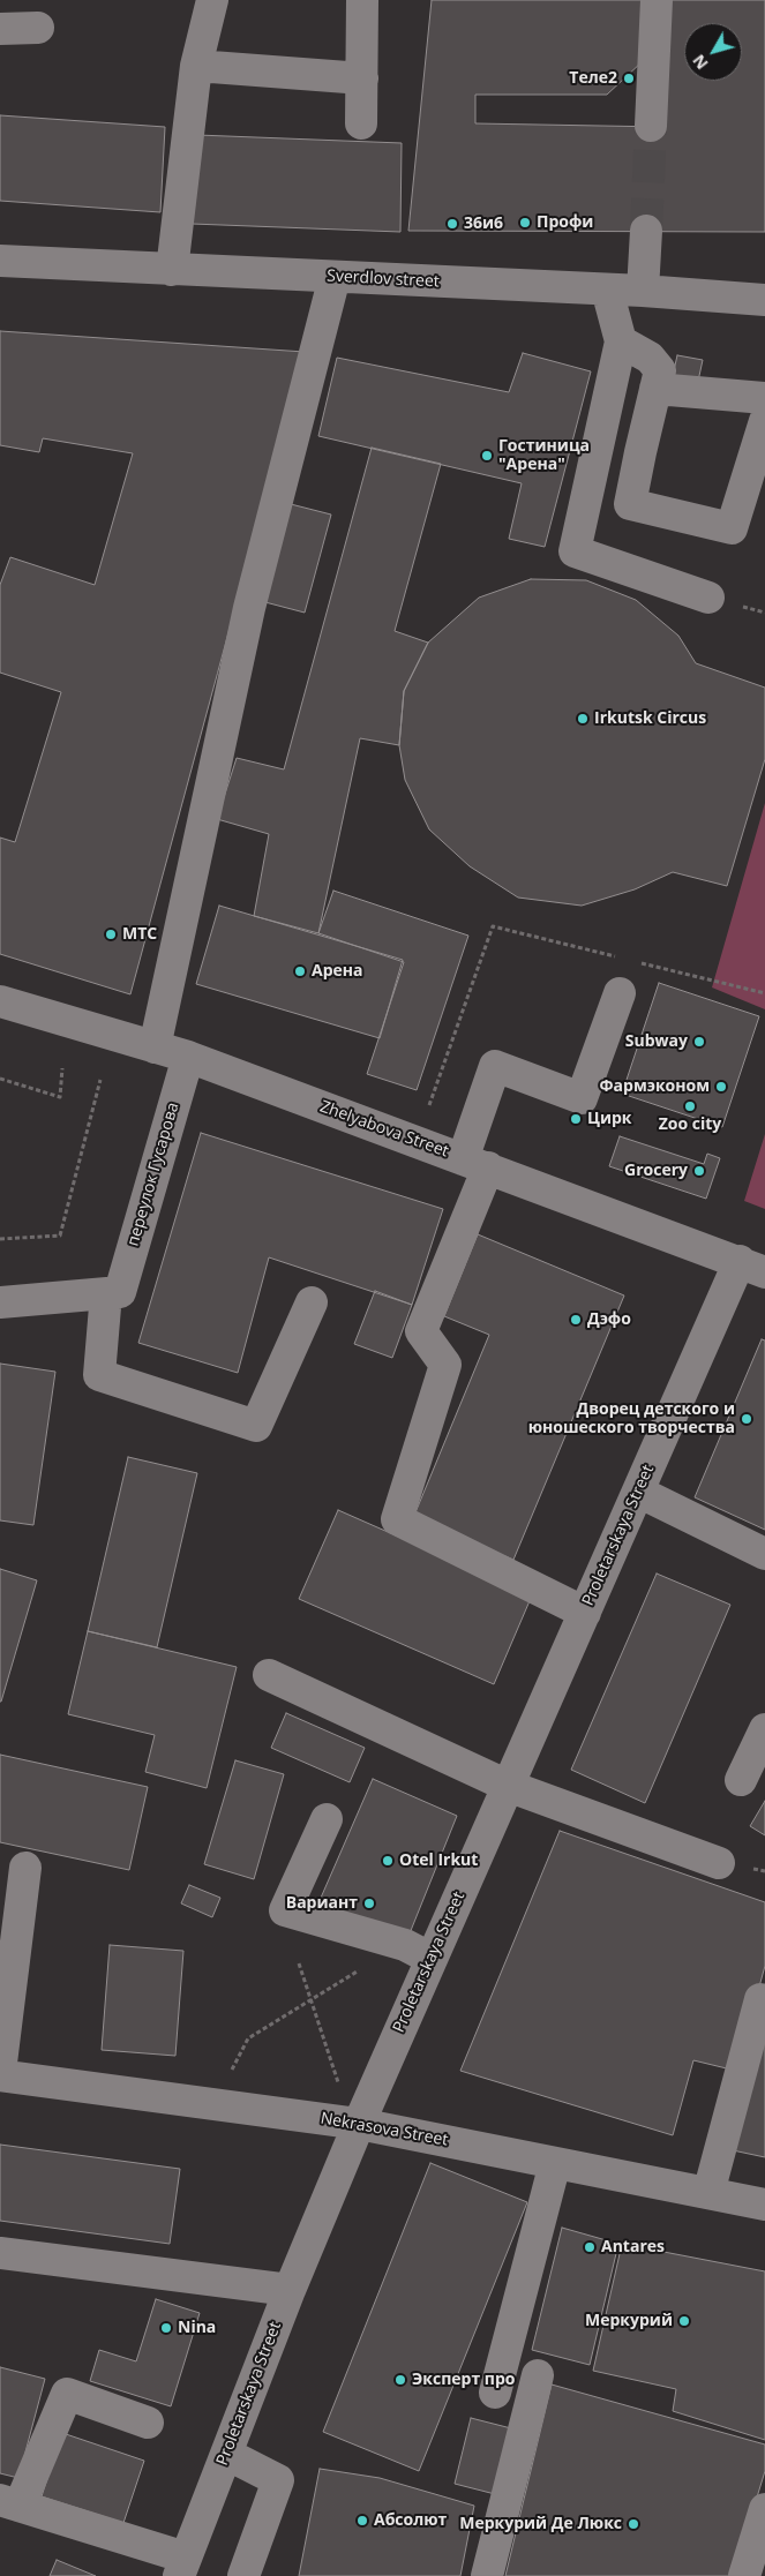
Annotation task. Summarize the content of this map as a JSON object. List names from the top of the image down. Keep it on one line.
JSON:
{"streets":{"street":["Sverdlov street","Zhelyabova Street","переулок Гусарова","Proletarskaya Street","Nekrasova Street"]},"crossings":[["Zhelyabova Street","переулок Гусарова"],["Zhelyabova Street","Proletarskaya Street"],["Proletarskaya Street","Nekrasova Street"]],"places":["Теле2","Профи","36и6","Гостиница \"Арена\"","Irkutsk Circus","МТС","Арена","Subway","Фармэконом","Zoo city","Цирк","Grocery","Дэфо","Дворец детского и юношеского творчества","Otel Irkut","Вариант","Antares","Меркурий","Nina","Эксперт про","Абсолют","Меркурий Де Люкс"],"north":"bottom left"}
